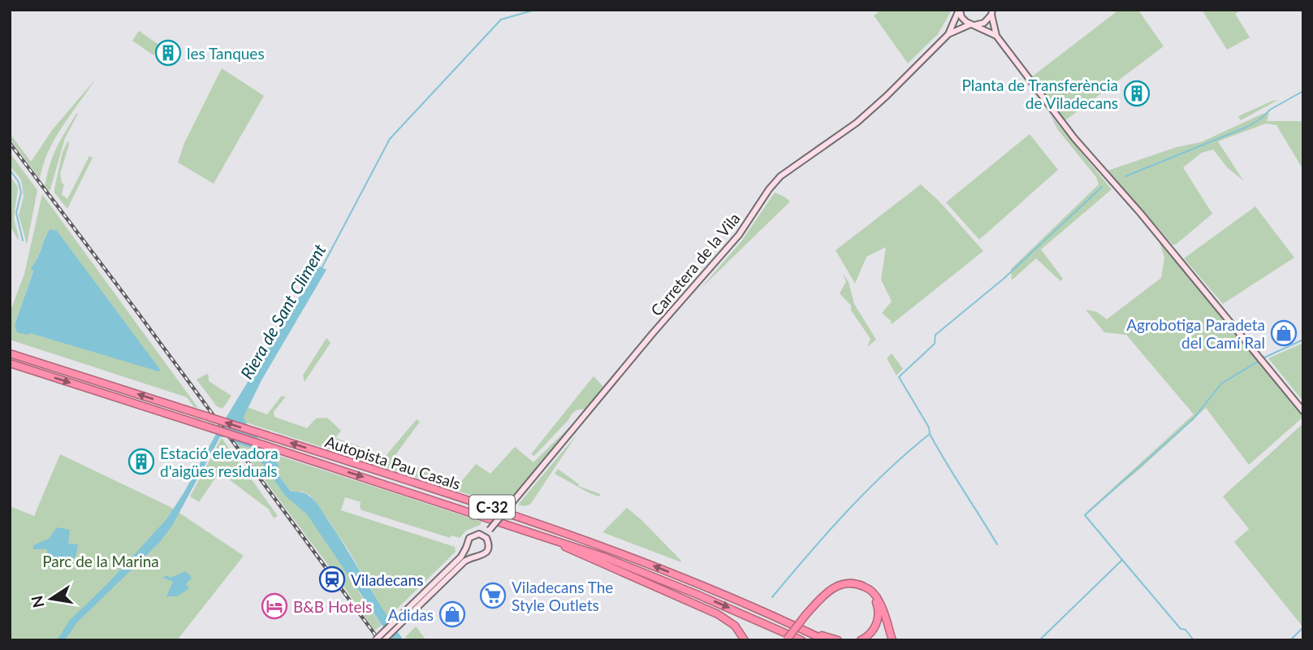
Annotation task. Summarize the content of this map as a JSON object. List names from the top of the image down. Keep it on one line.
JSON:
{"streets":{"highway":["Autopista Pau Casals","C-32"],"main road":["Carretera de la Vila"]},"water":["Riera de Sant Climent"],"parks":["Parc de la Marina"],"places":{"building":["les Tanques","Planta de Transferència de Viladecans","Estació elevadora d'aigües residuals"],"shop":["Agrobotiga Paradeta del Camí Ral","Adidas"],"station":["Viladecans"],"supermarket":["Viladecans The Style Outlets"],"hotel":["B&B Hotels"]},"north":"left"}
